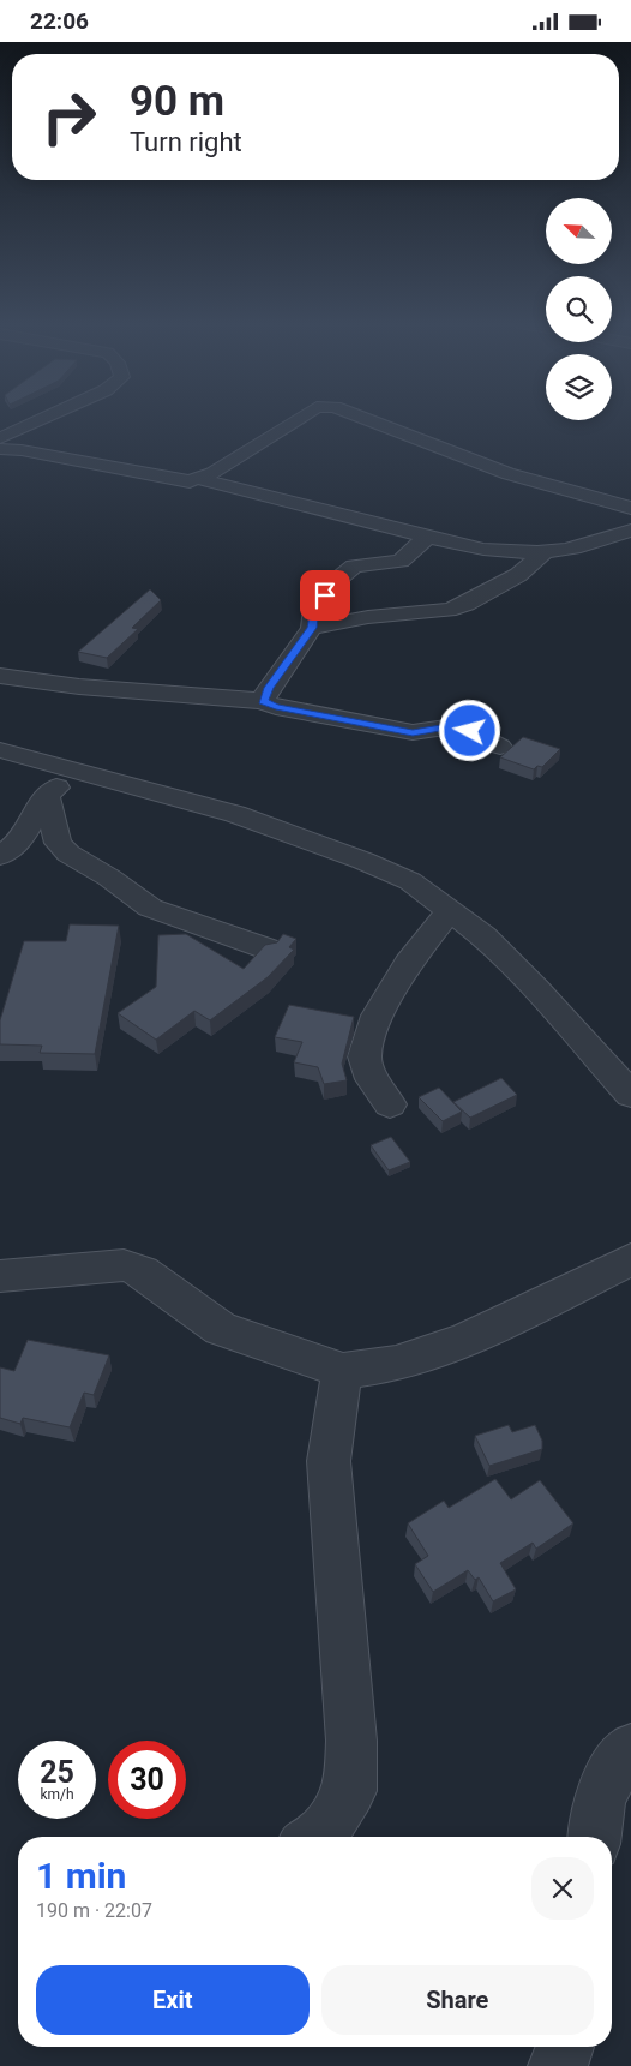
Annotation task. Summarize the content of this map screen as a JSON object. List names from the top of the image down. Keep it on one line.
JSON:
{"north":"top left","page":{"status":"22:06","turn":["90 m","Turn right"],"speed":"25 km/h","limit":"30","heading":["1 min","190 m · 22:07"],"buttons":["Exit","Share"]}}
